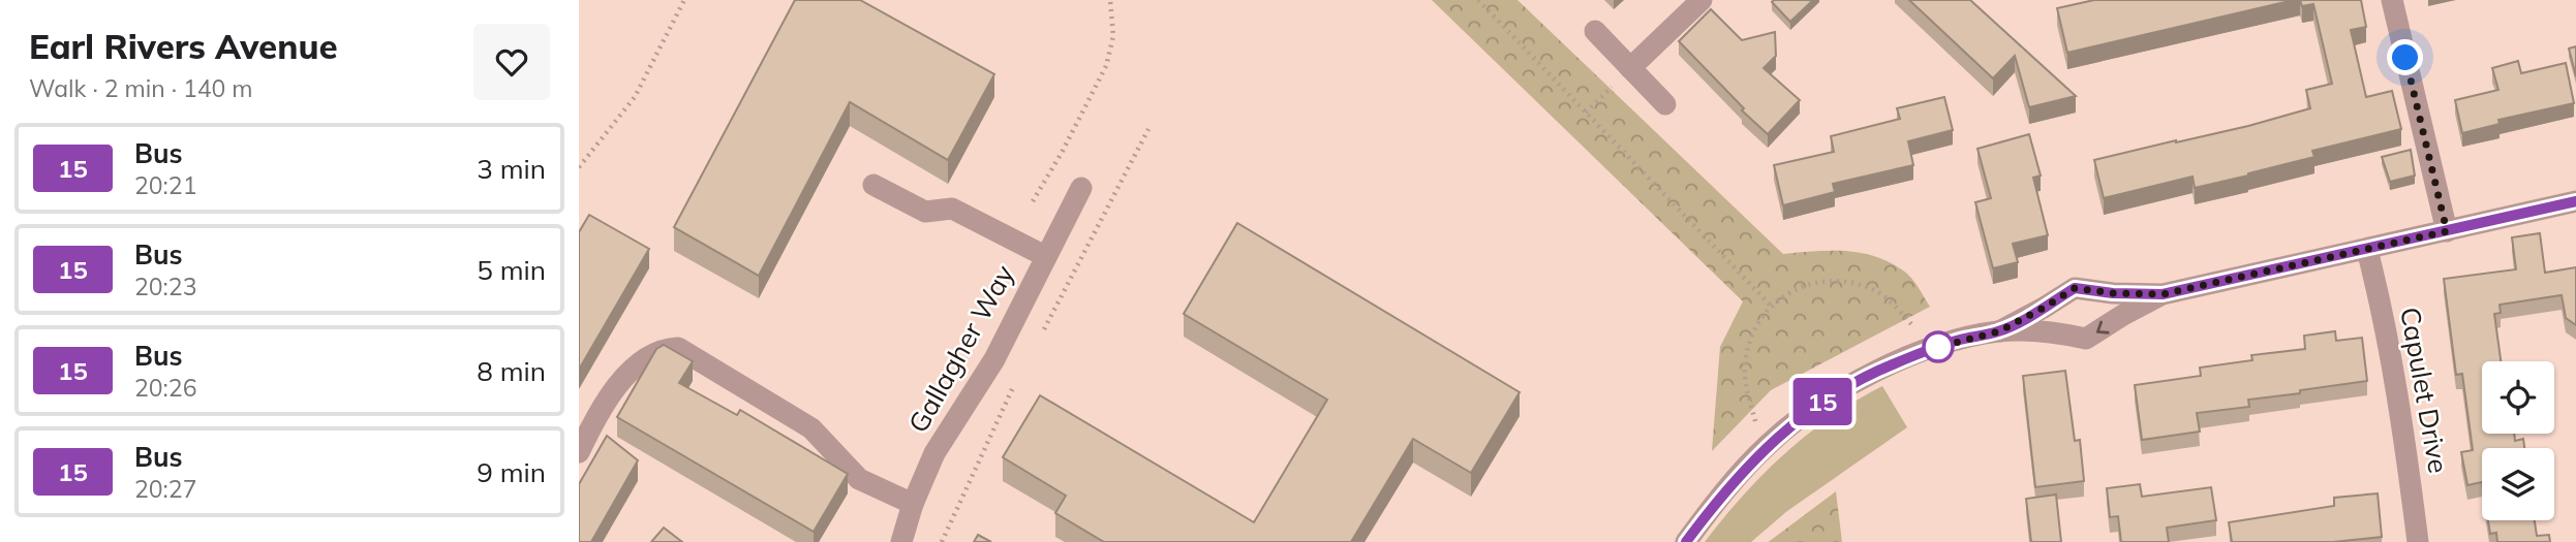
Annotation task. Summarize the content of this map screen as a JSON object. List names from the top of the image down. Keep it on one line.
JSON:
{"streets":{"street":["Gallagher Way","Capulet Drive"]},"lines":["bus line 15"],"page":{"heading":["Earl Rivers Avenue","Walk · 2 min · 140 m"],"on_map":"15","list":[{"mark":"15","name":"Bus","note":"20:21","value":"3 min"},{"mark":"15","name":"Bus","note":"20:23","value":"5 min"},{"mark":"15","name":"Bus","note":"20:26","value":"8 min"},{"mark":"15","name":"Bus","note":"20:27","value":"9 min"}]}}
